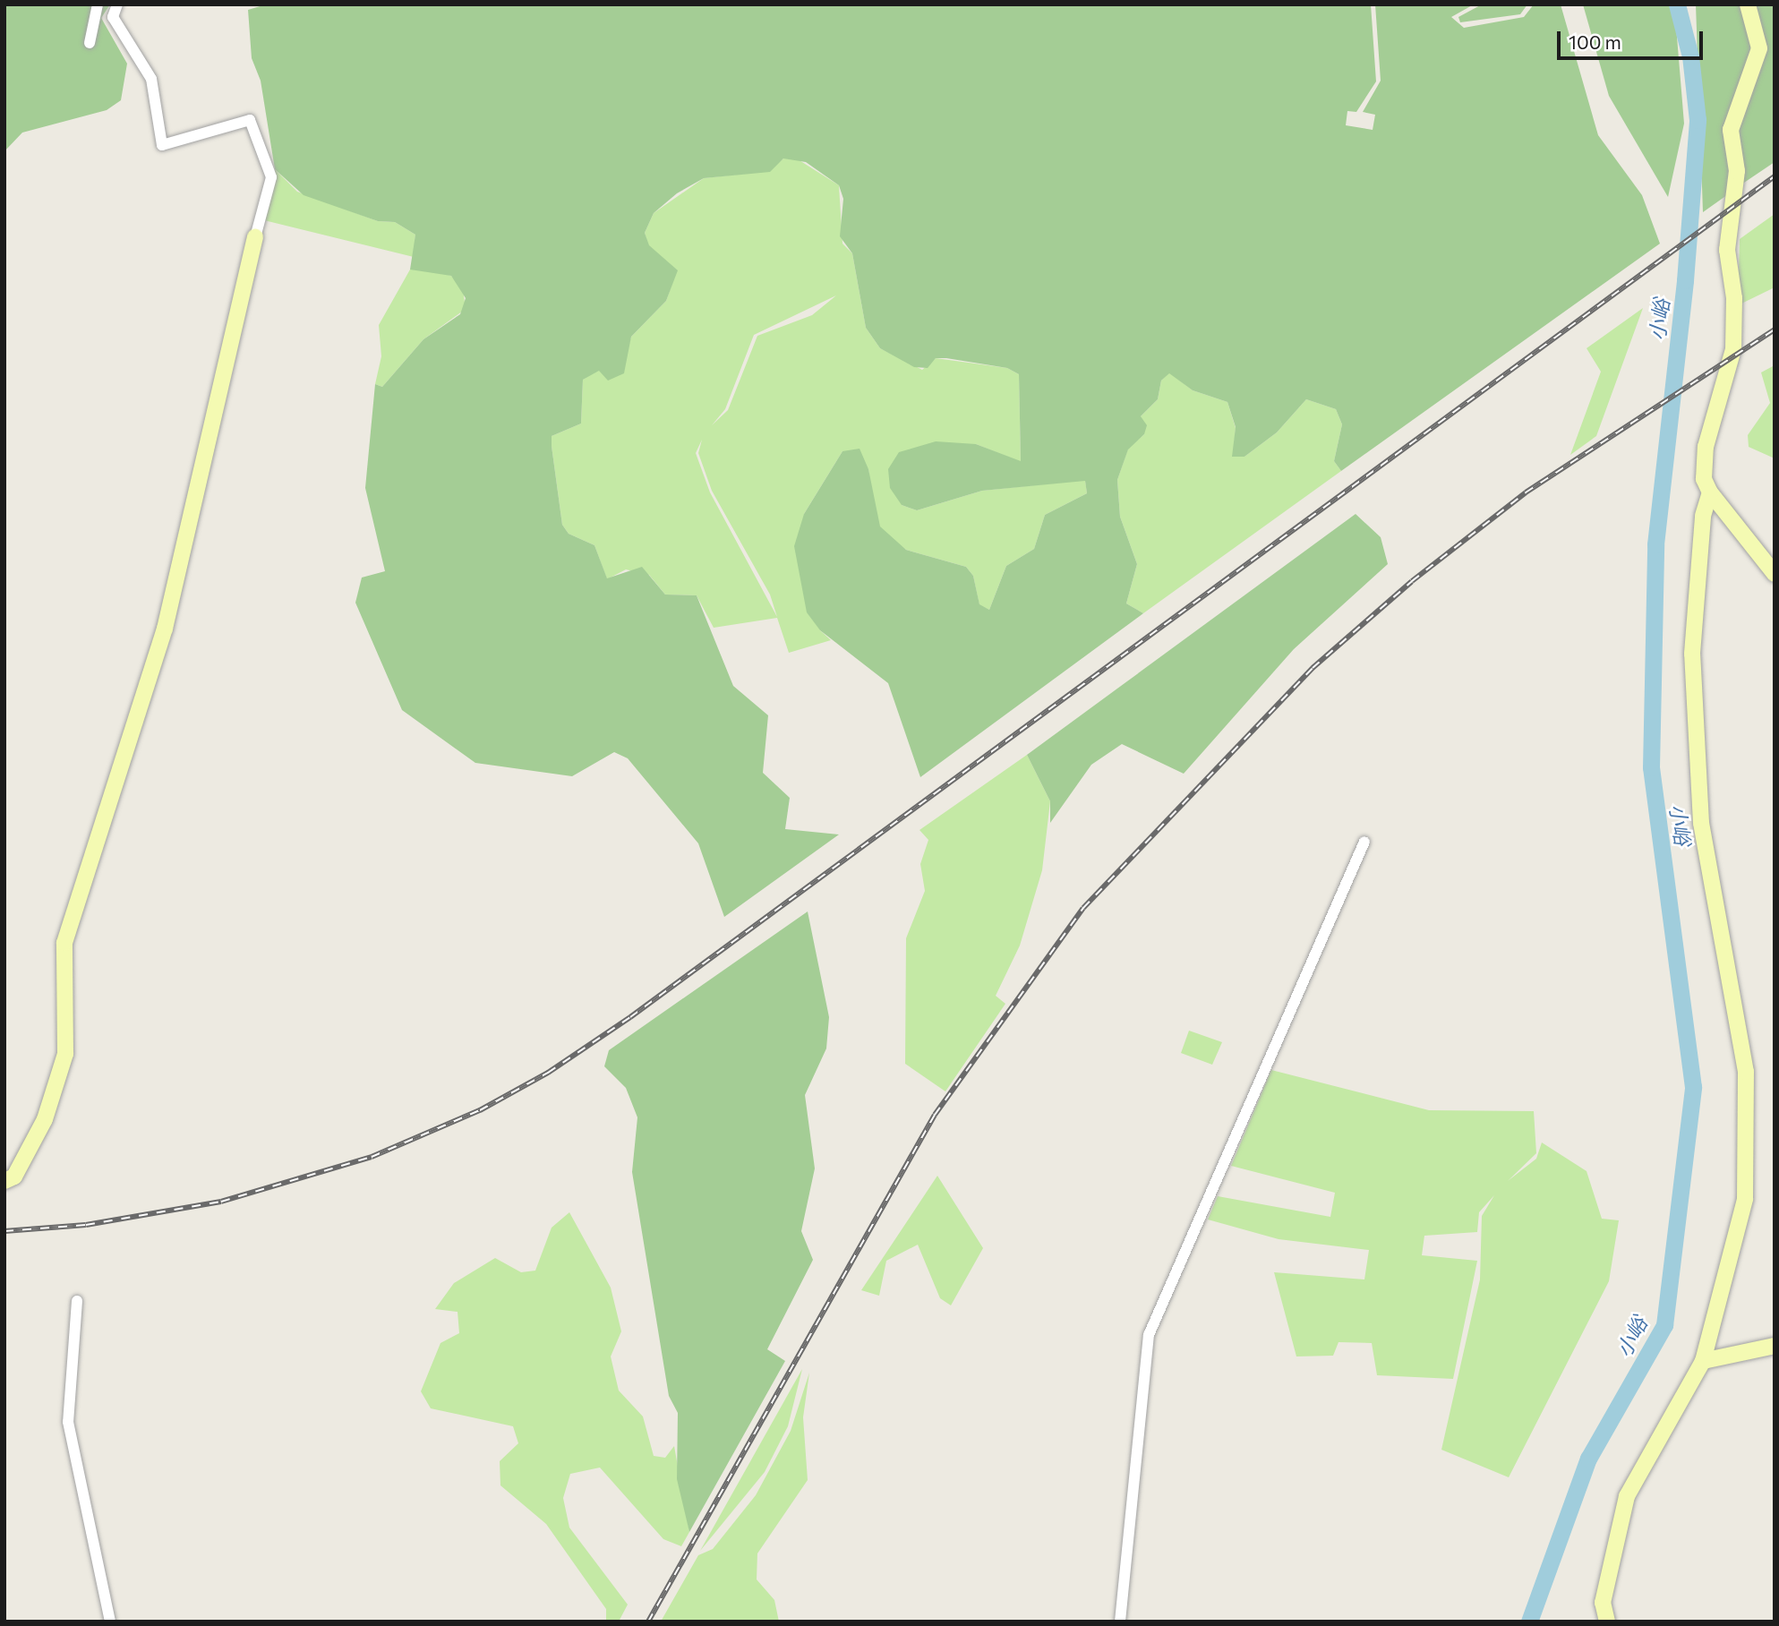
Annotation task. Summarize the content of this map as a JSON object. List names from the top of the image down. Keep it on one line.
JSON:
{"water":["小峪"],"scale_bar":"100 m"}
